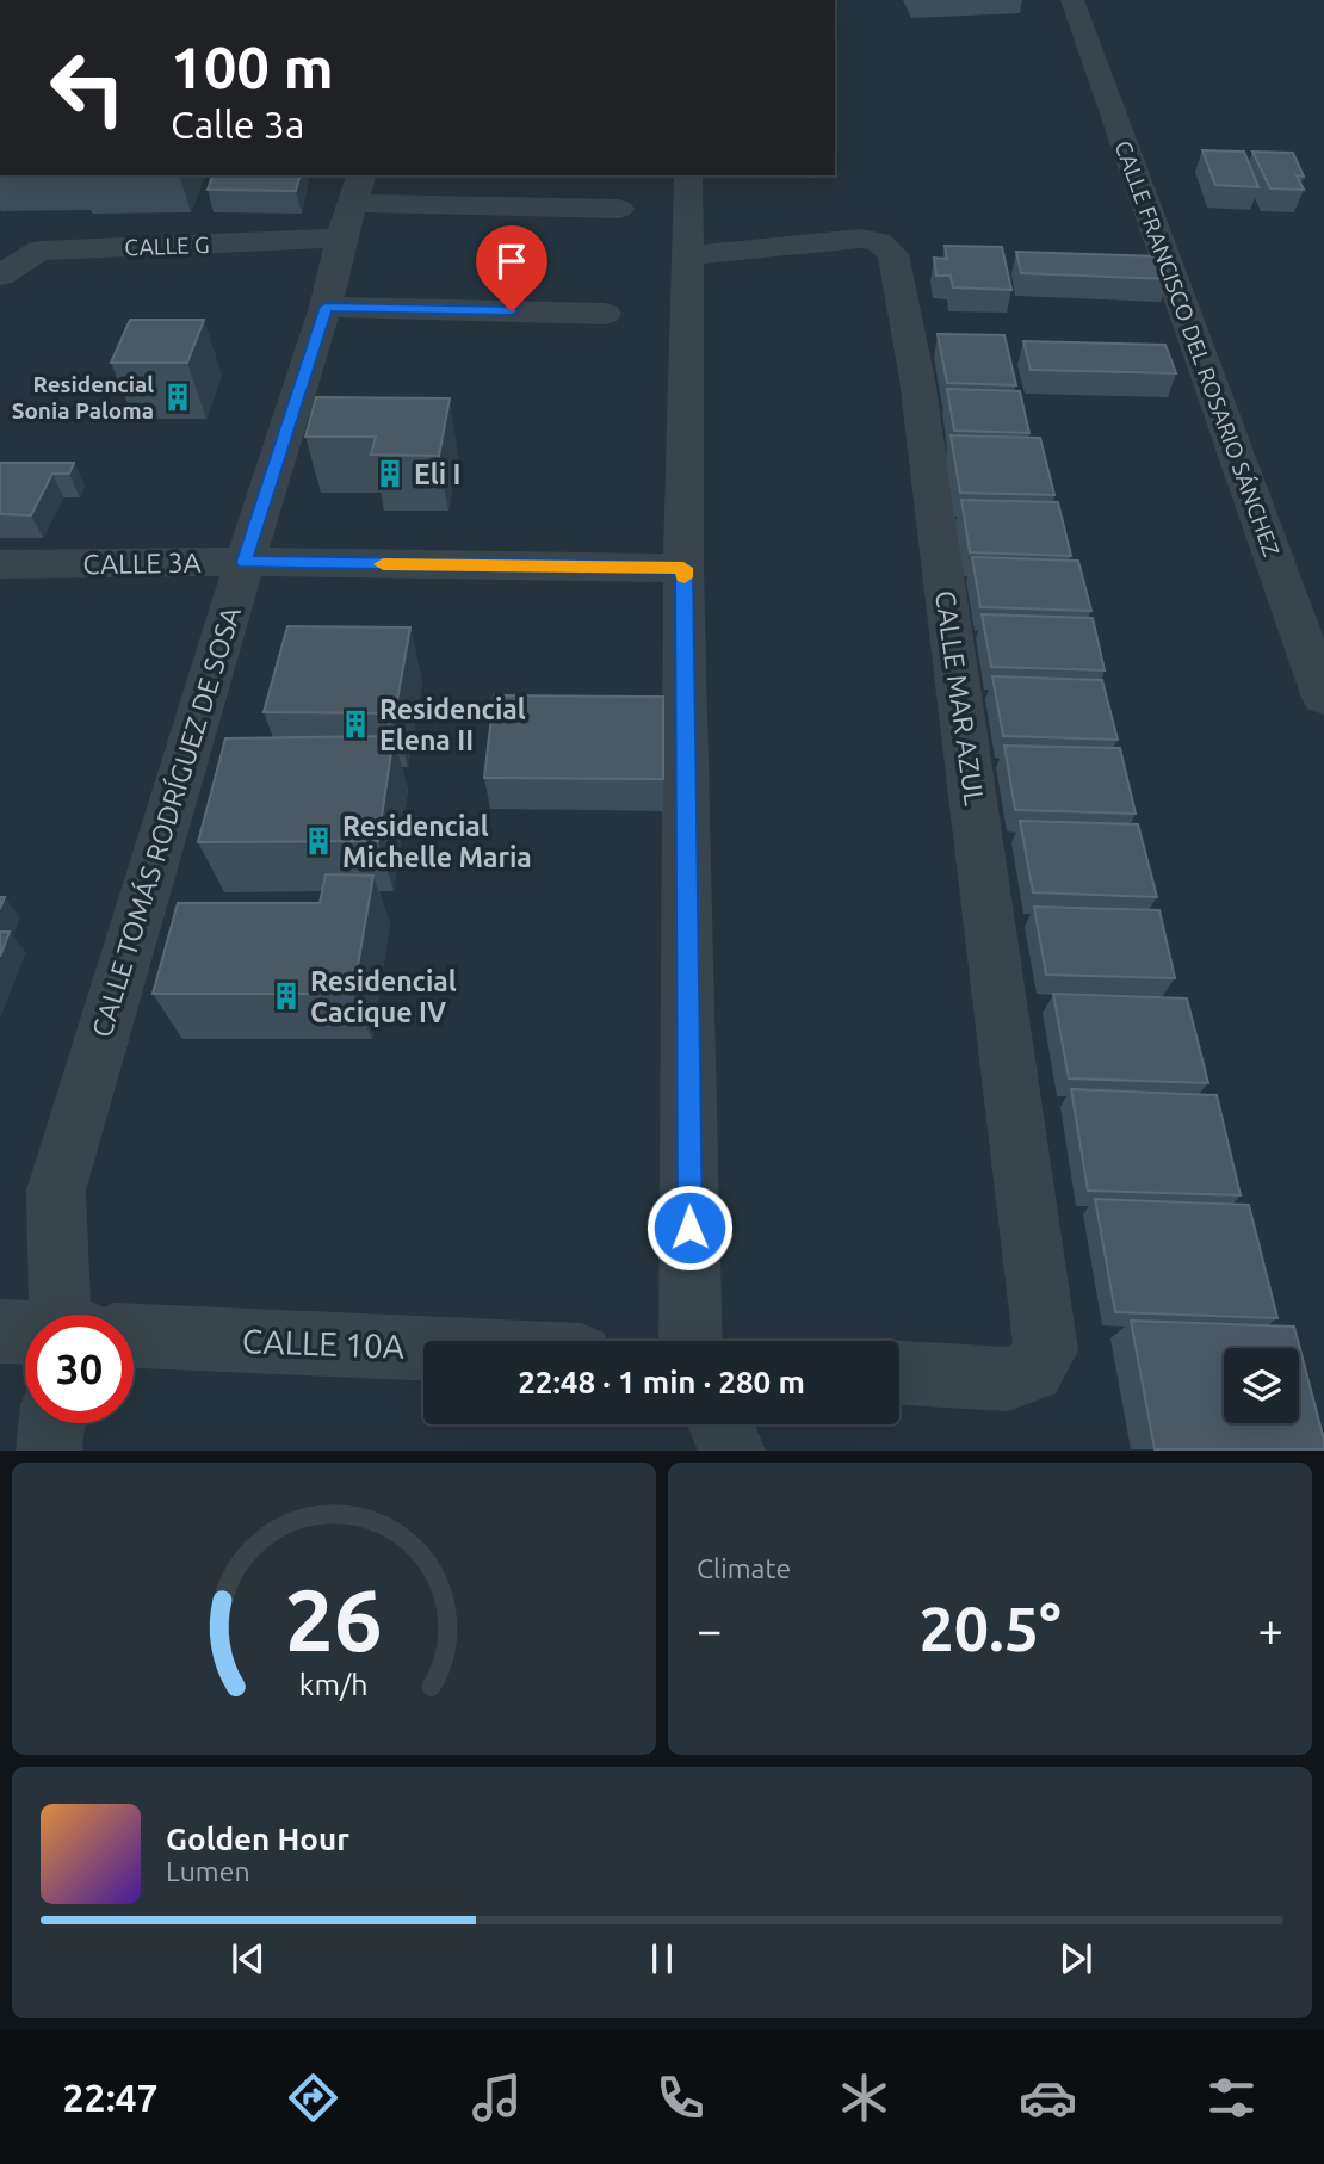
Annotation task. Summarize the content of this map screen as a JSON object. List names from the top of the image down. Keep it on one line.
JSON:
{"streets":{"street":["CALLE G","CALLE FRANCISCO DEL ROSARIO SÁNCHEZ","CALLE 3A","CALLE MAR AZUL","CALLE TOMÁS RODRÍGUEZ DE SOSA","CALLE 10A"]},"crossings":[["CALLE G","CALLE TOMÁS RODRÍGUEZ DE SOSA"],["CALLE 3A","CALLE TOMÁS RODRÍGUEZ DE SOSA"]],"places":{"building":["Residencial Sonia Paloma","Eli I","Residencial Elena II","Residencial Michelle Maria","Residencial Cacique IV"]},"page":{"turn":["100 m","Calle 3a"],"limit":"30","trip":"22:48 · 1 min · 280 m","tile":"Climate","heat":["−","20.5°","+"],"song":["Golden Hour","Lumen"],"tabs":"22:47","gauge":["26","km/h"]}}
